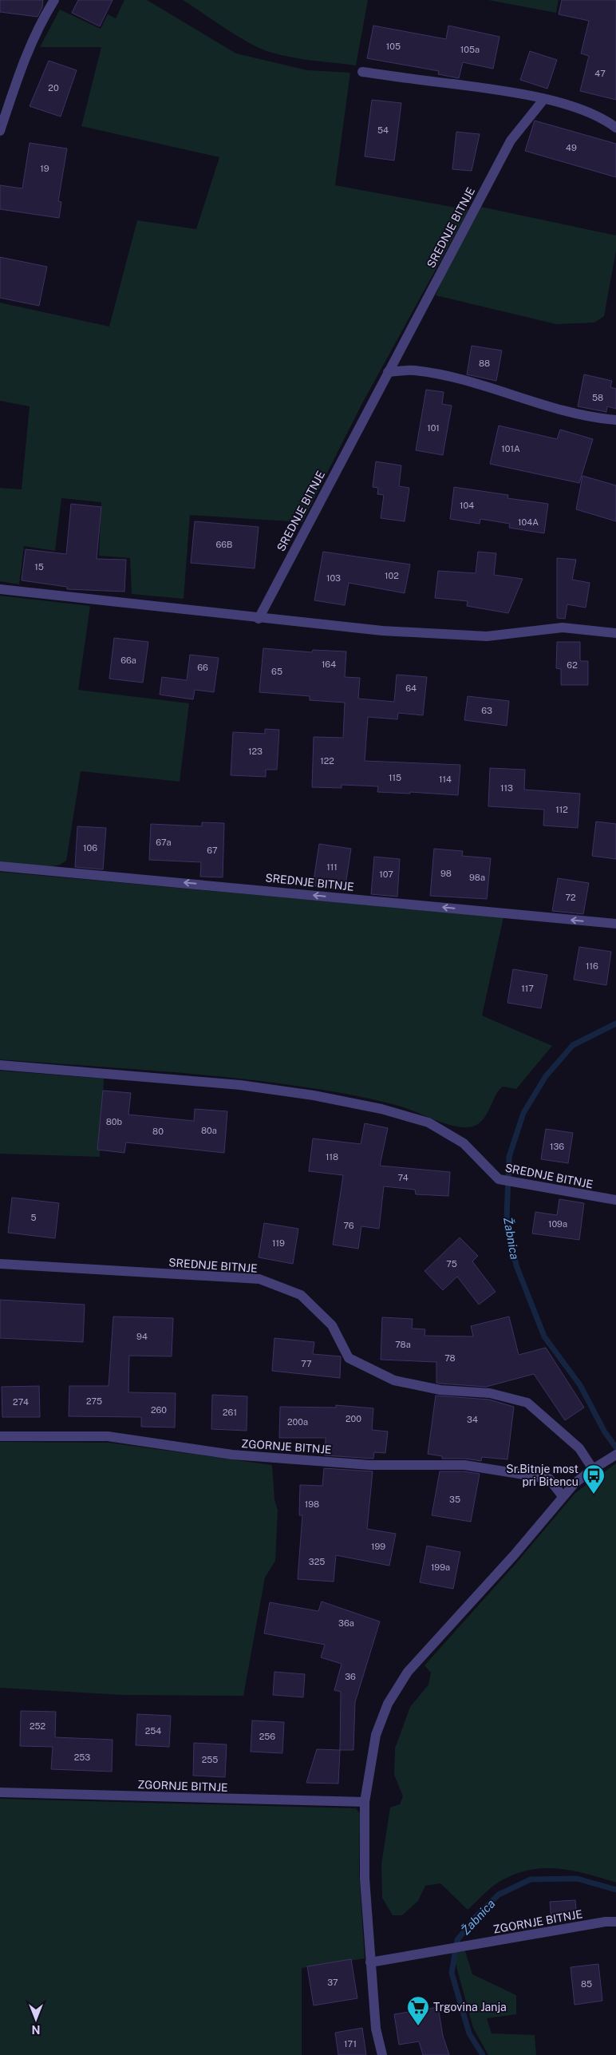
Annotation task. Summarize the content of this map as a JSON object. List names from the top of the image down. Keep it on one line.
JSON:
{"streets":{"street":["SREDNJE BITNJE","ZGORNJE BITNJE"]},"water":["Žabnica"],"places":{"bus stop":["Sr.Bitnje most pri Bitencu"],"supermarket":["Trgovina Janja"]},"house_numbers":["105","105a","47","20","54","49","19","88","58","101","101A","104","104A","66B","15","102","103","66a","164","62","66","65","64","63","123","122","115","114","113","112","67a","106","67","111","98","107","98a","72","116","117","80b","80a","80","136","118","74","5","109a","76","119","75","94","78a","78","77","275","274","260","261","200","34","200a","35","198","199","325","199a","36a","36","252","254","256","253","255","37","85","171"],"north":"bottom"}
